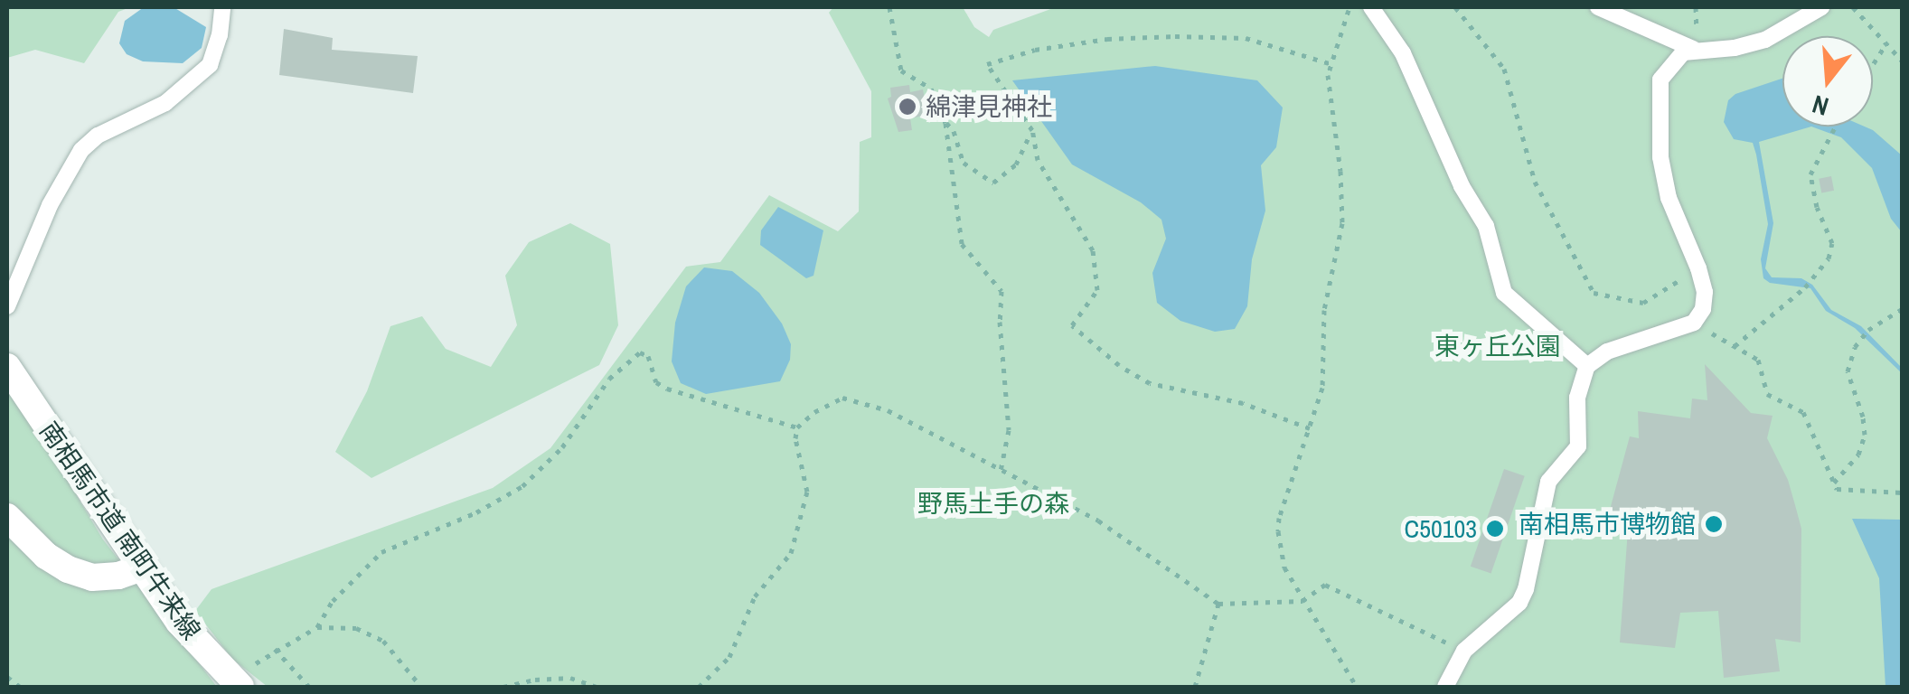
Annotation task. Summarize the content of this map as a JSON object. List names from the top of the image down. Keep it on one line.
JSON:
{"streets":{"street":["南相馬市道 南町牛来線"]},"parks":["東ヶ丘公園","野馬土手の森"],"places":["綿津見神社","南相馬市博物館","C50103"],"north":"bottom"}
